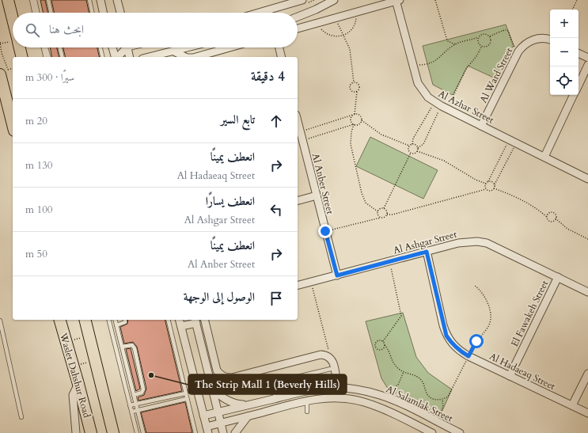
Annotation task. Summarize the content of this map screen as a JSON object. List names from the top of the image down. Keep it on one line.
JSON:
{"streets":{"main road":["Waslet Dahshur Road"],"street":["Al Ward Street","Al Azhar Street","Al Anber Street","Al Ashgar Street","El Fawakeh Street","Al Hadaeaq Street","Al Salamlak Street"]},"crossings":[["Al Ward Street","Al Azhar Street"],["Al Anber Street","Al Ashgar Street"],["Al Ashgar Street","El Fawakeh Street"],["Al Ashgar Street","Al Hadaeaq Street"],["El Fawakeh Street","Al Hadaeaq Street"]],"places":["The Strip Mall 1 (Beverly Hills)"],"page":{"map_buttons":["+","−"],"search":"ابحث هنا","heading":["4 دقيقة","سيرًا · 300 m"],"list":[["تابع السير","20 m"],["انعطف يمينًا","Al Hadaeaq Street","130 m"],["انعطف يسارًا","Al Ashgar Street","100 m"],["انعطف يمينًا","Al Anber Street","50 m"],"الوصول إلى الوجهة"]}}
